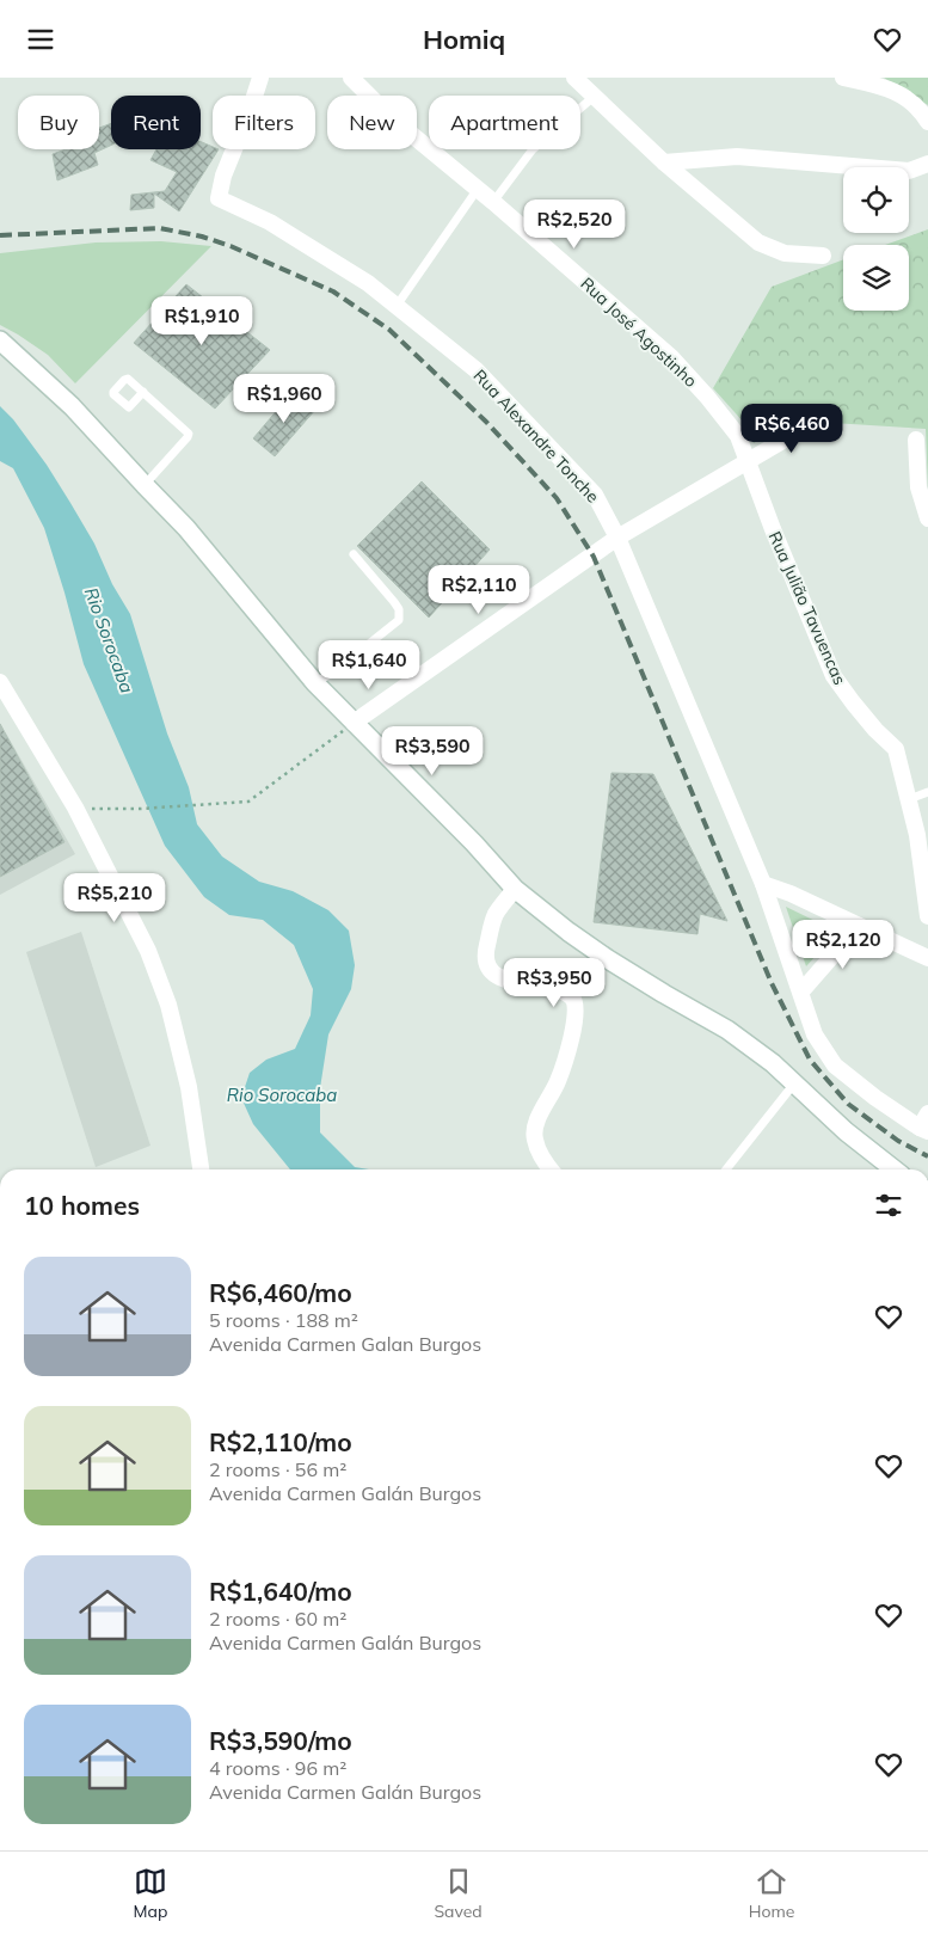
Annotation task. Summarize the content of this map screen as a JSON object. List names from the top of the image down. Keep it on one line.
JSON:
{"streets":{"street":["Rua José Agostinho","Rua Alexandre Tonche","Rua Julião Tavuencas"]},"crossings":[["Rua José Agostinho","Rua Julião Tavuencas"]],"water":["Rio Sorocaba"],"page":{"header":"Homiq","chip":["Buy","Rent","Filters","New","Apartment"],"price":["R$2,520","R$1,910","R$1,960","R$6,460","R$2,110","R$1,640","R$3,590","R$5,210","R$2,120","R$3,950"],"heading":"10 homes","list":[{"name":"R$6,460/mo","note":"5 rooms · 188 m² · Avenida Carmen Galan Burgos"},{"name":"R$2,110/mo","note":"2 rooms · 56 m² · Avenida Carmen Galán Burgos"},{"name":"R$1,640/mo","note":"2 rooms · 60 m² · Avenida Carmen Galán Burgos"},{"name":"R$3,590/mo","note":"4 rooms · 96 m² · Avenida Carmen Galán Burgos"}],"tabs":["Map","Saved","Home"]}}
